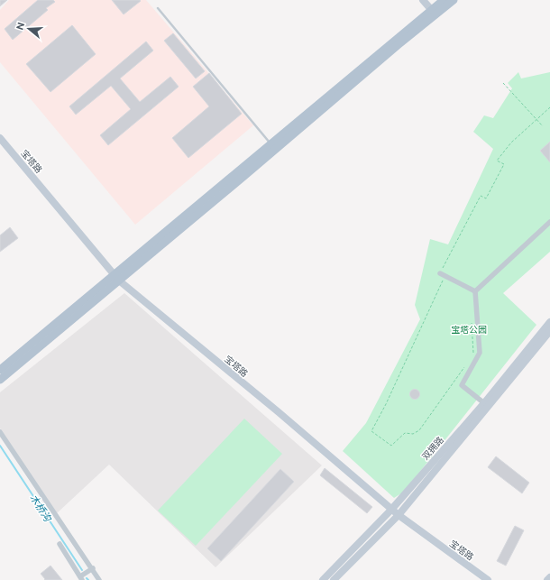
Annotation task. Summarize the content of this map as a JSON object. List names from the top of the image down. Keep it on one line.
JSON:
{"streets":{"main road":["宝塔路","双拥路"]},"crossings":[["宝塔路","双拥路"]],"water":["木桥沟"],"parks":["宝塔公园"],"north":"left"}
